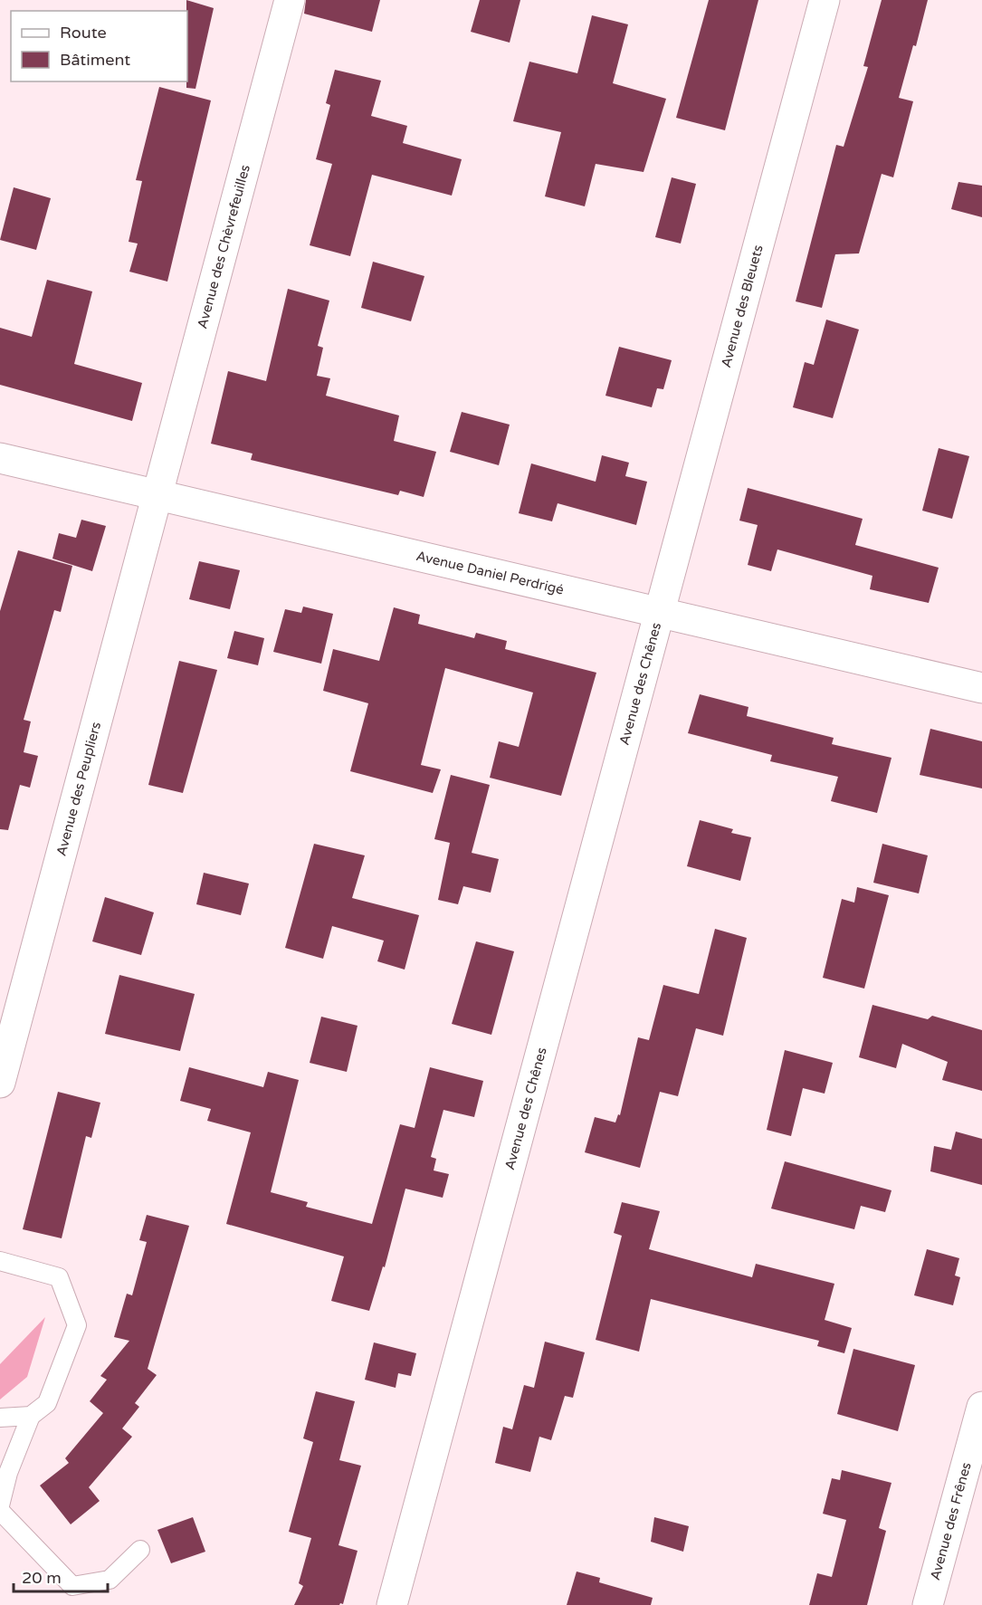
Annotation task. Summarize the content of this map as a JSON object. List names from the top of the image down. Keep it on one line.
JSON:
{"streets":{"street":["Avenue des Chèvrefeuilles","Avenue des Bleuets","Avenue Daniel Perdrigé","Avenue des Chênes","Avenue des Peupliers","Avenue des Frênes"]},"crossings":[["Avenue des Chèvrefeuilles","Avenue Daniel Perdrigé"],["Avenue des Chèvrefeuilles","Avenue des Peupliers"],["Avenue des Bleuets","Avenue Daniel Perdrigé"],["Avenue des Bleuets","Avenue des Chênes"],["Avenue Daniel Perdrigé","Avenue des Chênes"],["Avenue Daniel Perdrigé","Avenue des Peupliers"]],"legend":["Route","Bâtiment"],"scale_bar":"20 m"}
